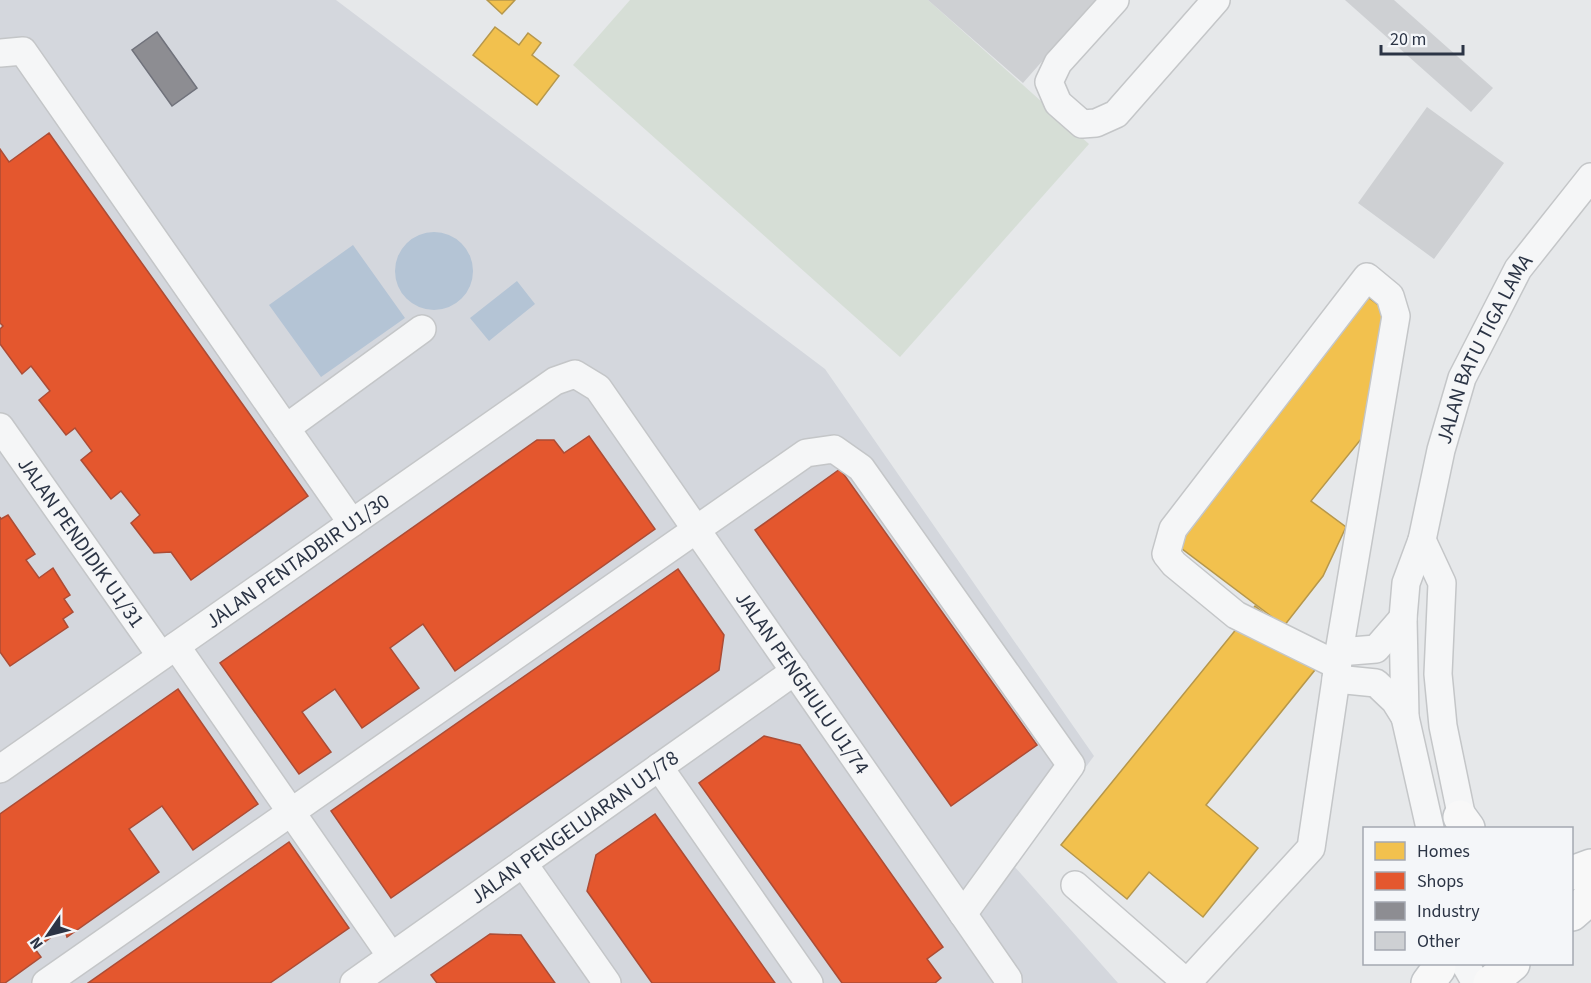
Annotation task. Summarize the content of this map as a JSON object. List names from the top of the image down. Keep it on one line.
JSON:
{"streets":{"street":["JALAN BATU TIGA LAMA","JALAN PENDIDIK U1/31","JALAN PENTADBIR U1/30","JALAN PENGHULU U1/74","JALAN PENGELUARAN U1/78"]},"crossings":[["JALAN PENDIDIK U1/31","JALAN PENTADBIR U1/30"],["JALAN PENDIDIK U1/31","JALAN PENGELUARAN U1/78"],["JALAN PENTADBIR U1/30","JALAN PENGHULU U1/74"],["JALAN PENGHULU U1/74","JALAN PENGELUARAN U1/78"]],"legend":["Homes","Shops","Industry","Other"],"scale_bar":"20 m","north":"bottom left"}
